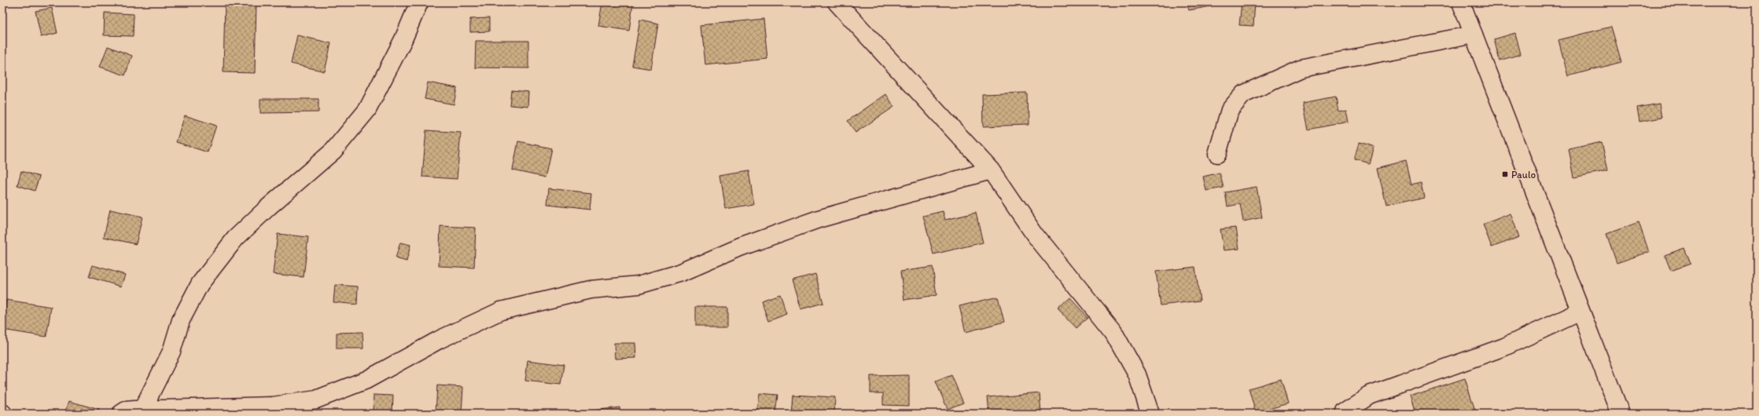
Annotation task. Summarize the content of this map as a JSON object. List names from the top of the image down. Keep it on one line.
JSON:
{"places":{"transit":["Paulo"]}}
